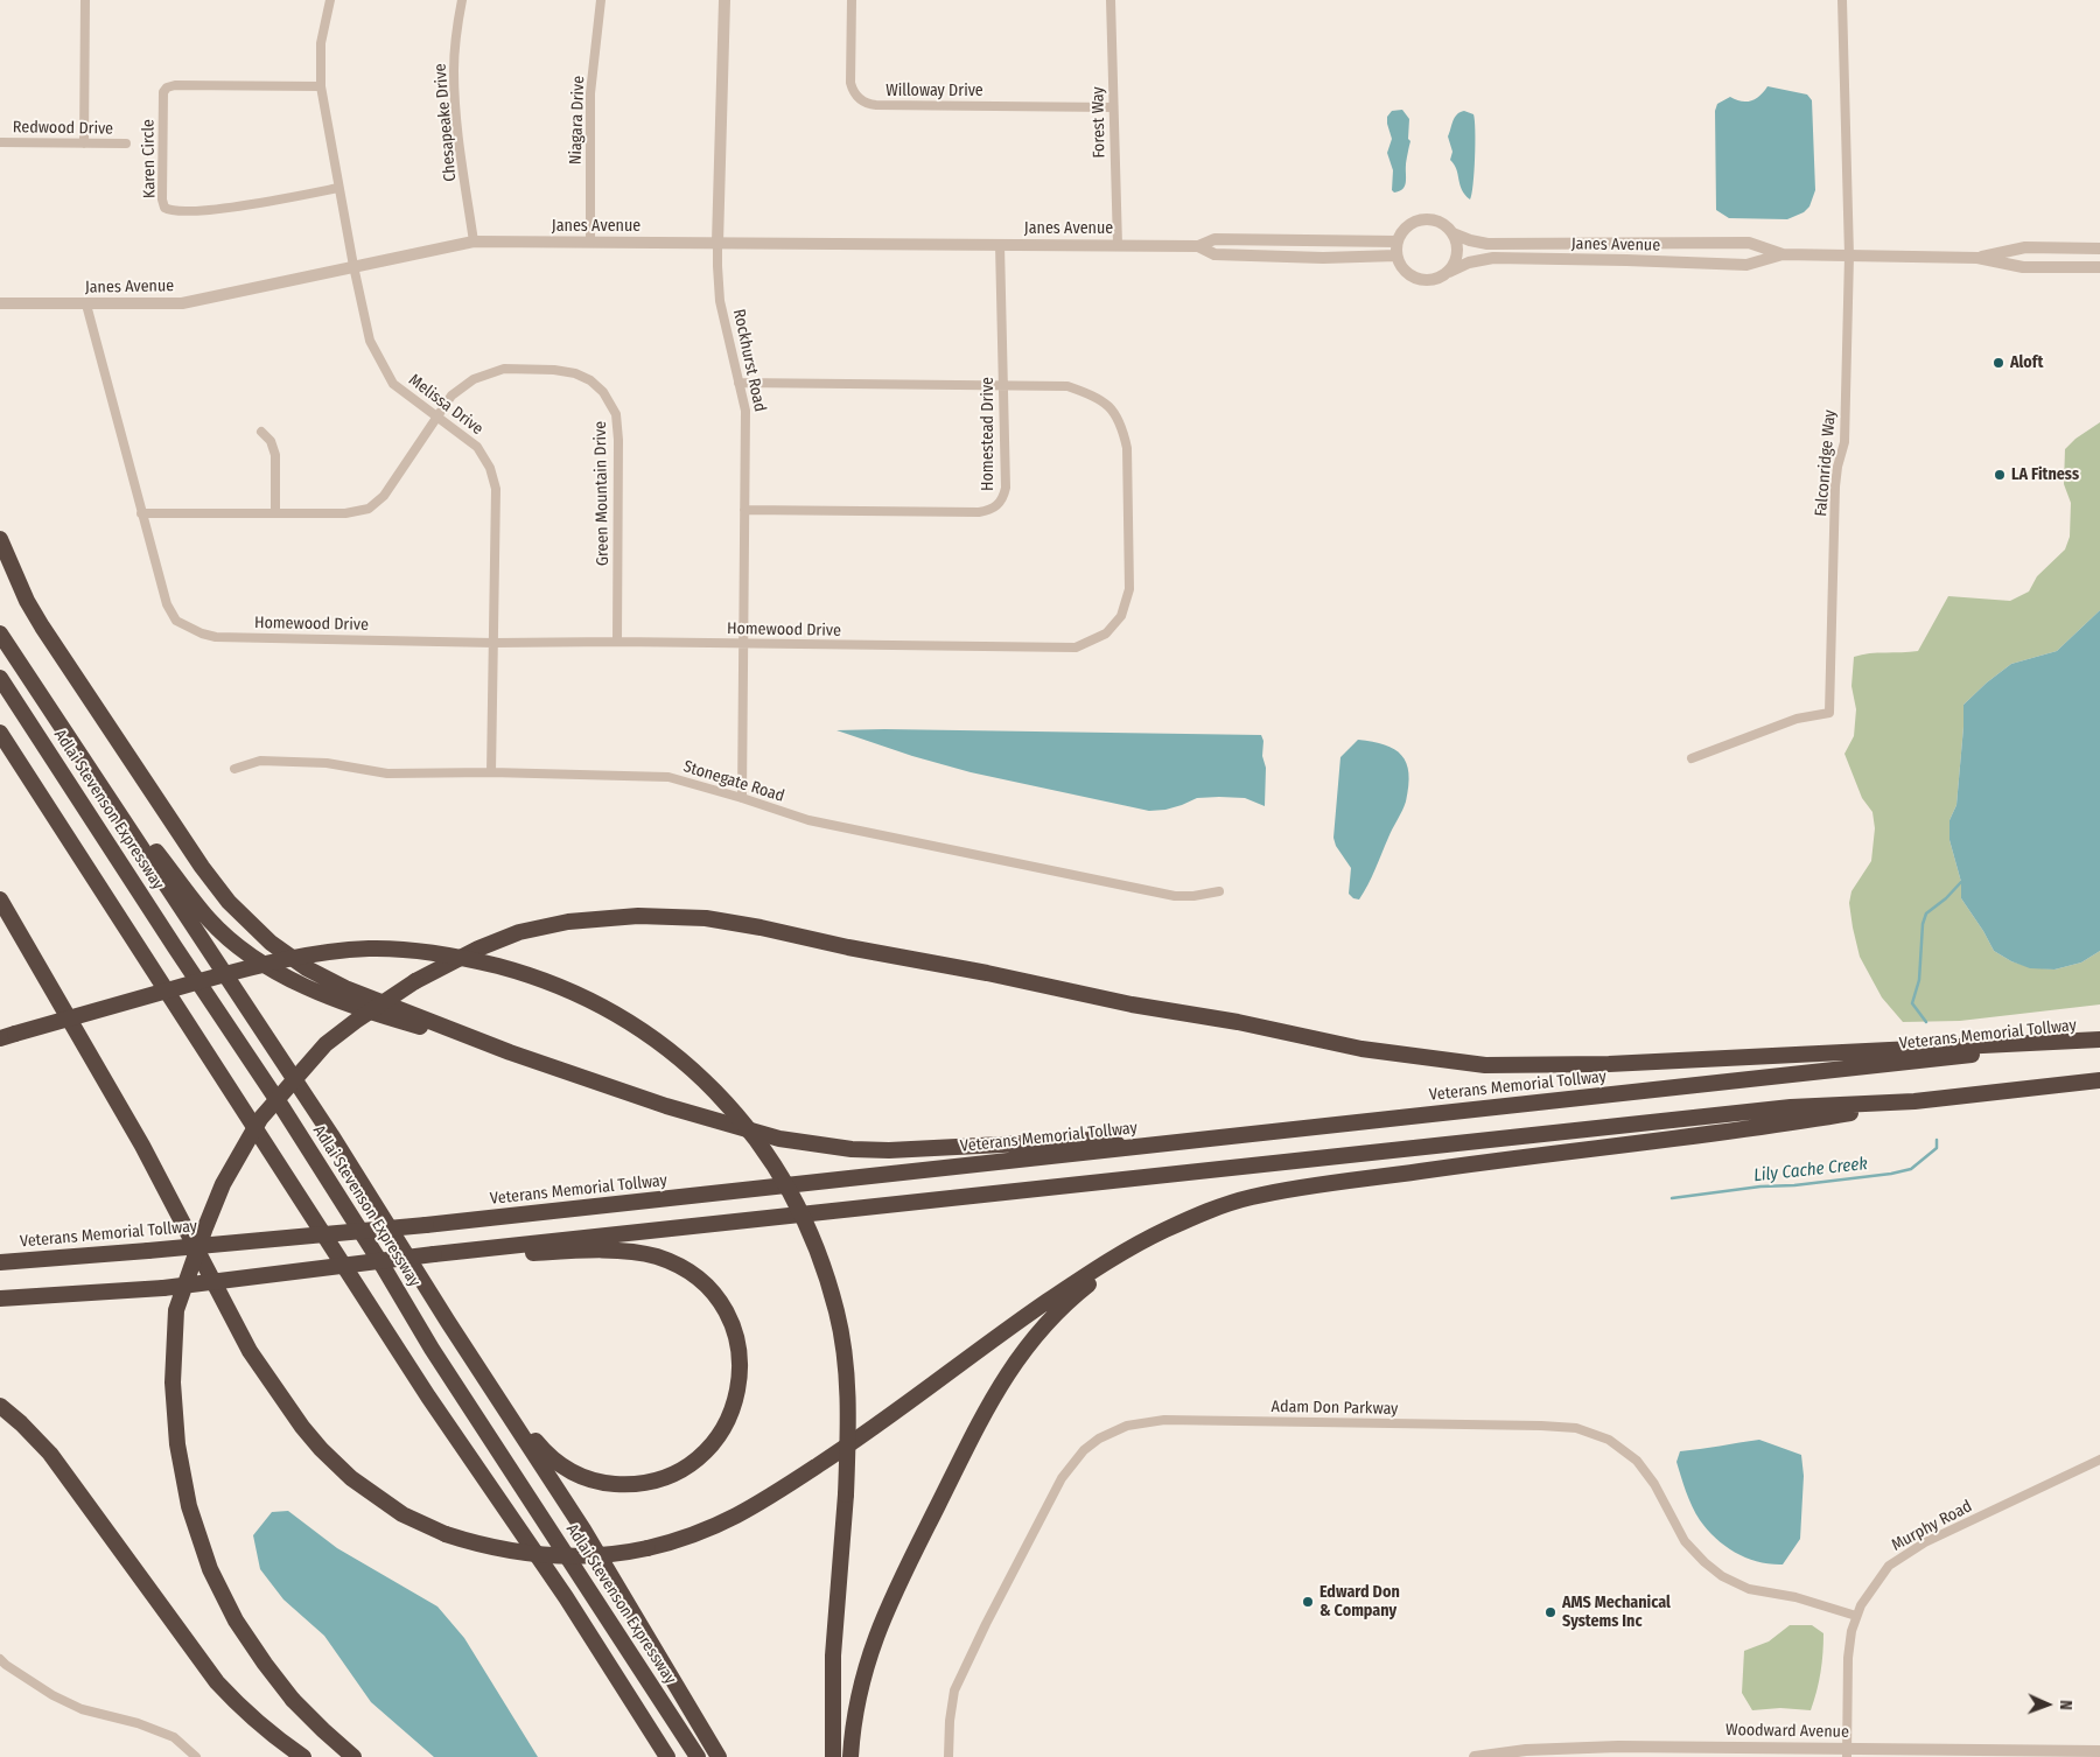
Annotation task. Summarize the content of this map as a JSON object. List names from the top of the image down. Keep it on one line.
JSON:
{"streets":{"highway":["Adlai Stevenson Expressway","Veterans Memorial Tollway"],"street":["Willoway Drive","Niagara Drive","Chesapeake Drive","Forest Way","Redwood Drive","Karen Circle","Janes Avenue","Rockhurst Road","Melissa Drive","Homestead Drive","Falconridge Way","Green Mountain Drive","Homewood Drive","Stonegate Road","Adam Don Parkway","Murphy Road","Woodward Avenue"]},"crossings":[["Willoway Drive","Forest Way"],["Niagara Drive","Janes Avenue"],["Chesapeake Drive","Janes Avenue"],["Forest Way","Janes Avenue"],["Karen Circle","Melissa Drive"],["Janes Avenue","Rockhurst Road"],["Janes Avenue","Melissa Drive"],["Janes Avenue","Homestead Drive"],["Janes Avenue","Falconridge Way"],["Janes Avenue","Homewood Drive"],["Rockhurst Road","Homestead Drive"],["Rockhurst Road","Homewood Drive"],["Rockhurst Road","Stonegate Road"],["Melissa Drive","Green Mountain Drive"],["Melissa Drive","Homewood Drive"],["Melissa Drive","Stonegate Road"],["Homestead Drive","Homewood Drive"],["Green Mountain Drive","Homewood Drive"],["Adam Don Parkway","Murphy Road"],["Murphy Road","Woodward Avenue"]],"water":["Lily Cache Creek"],"places":["Aloft","LA Fitness","Edward Don & Company","AMS Mechanical Systems Inc"],"north":"right"}
